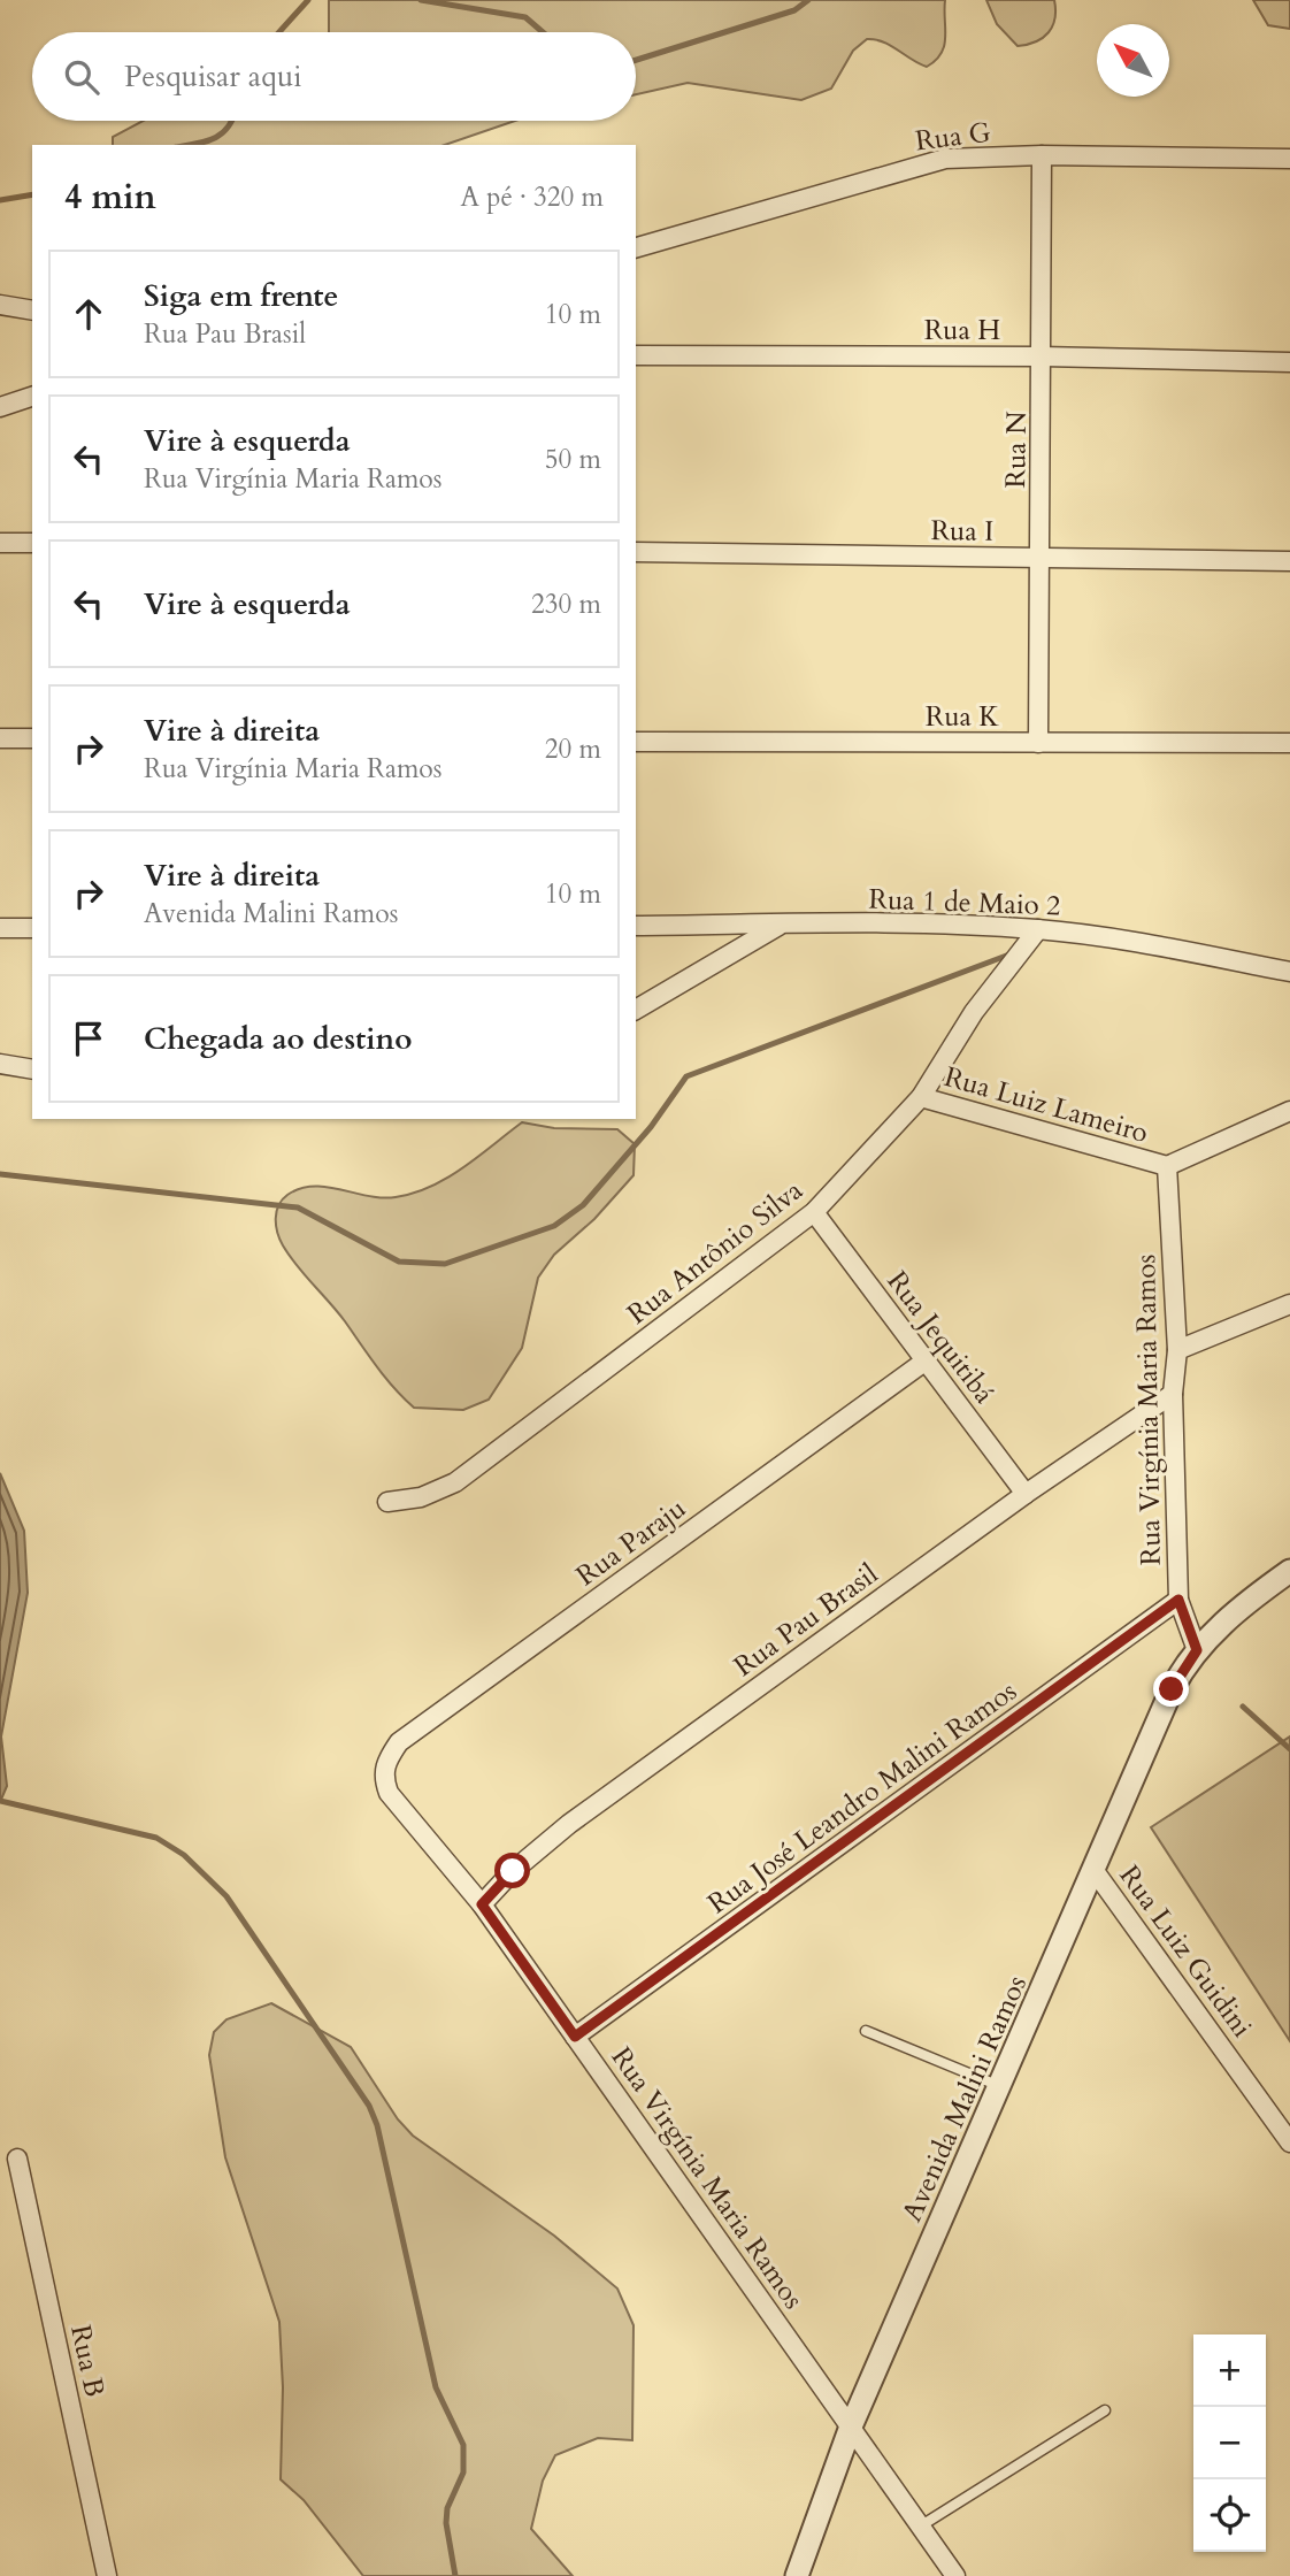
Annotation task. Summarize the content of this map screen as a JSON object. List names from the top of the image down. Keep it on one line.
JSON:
{"streets":{"street":["Rua G","Rua H","Rua N","Rua I","Rua K","Rua 1 de Maio 2","Rua Luiz Lameiro","Rua Antônio Silva","Rua Jequitibá","Rua Virgínia Maria Ramos","Rua Paraju","Rua Pau Brasil","Rua José Leandro Malini Ramos","Rua Luiz Guidini","Avenida Malini Ramos","Rua B"]},"crossings":[["Rua G","Rua N"],["Rua H","Rua N"],["Rua N","Rua I"],["Rua N","Rua K"],["Rua 1 de Maio 2","Rua Antônio Silva"],["Rua Luiz Lameiro","Rua Antônio Silva"],["Rua Luiz Lameiro","Rua Virgínia Maria Ramos"],["Rua Antônio Silva","Rua Jequitibá"],["Rua Jequitibá","Rua Paraju"],["Rua Jequitibá","Rua Pau Brasil"],["Rua Virgínia Maria Ramos","Rua Paraju"],["Rua Virgínia Maria Ramos","Rua Pau Brasil"],["Rua Virgínia Maria Ramos","Rua José Leandro Malini Ramos"],["Rua Virgínia Maria Ramos","Avenida Malini Ramos"],["Rua Luiz Guidini","Avenida Malini Ramos"]],"north":"top left","page":{"search":"Pesquisar aqui","heading":["4 min","A pé · 320 m"],"list":[["Siga em frente","Rua Pau Brasil","10 m"],["Vire à esquerda","Rua Virgínia Maria Ramos","50 m"],["Vire à esquerda","230 m"],["Vire à direita","Rua Virgínia Maria Ramos","20 m"],["Vire à direita","Avenida Malini Ramos","10 m"],"Chegada ao destino"],"map_buttons":["+","−"]}}
